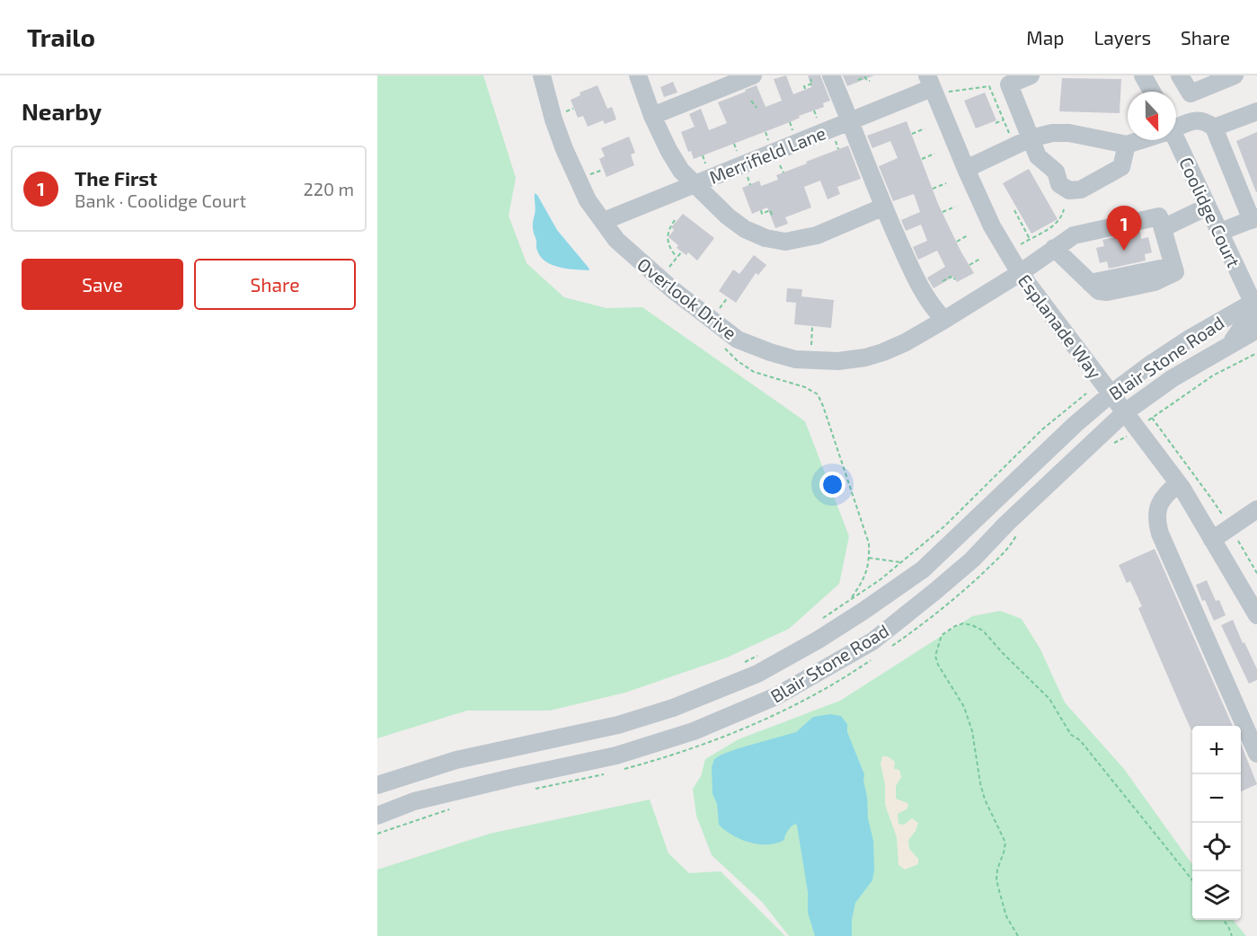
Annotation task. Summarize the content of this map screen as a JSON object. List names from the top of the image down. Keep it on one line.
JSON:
{"streets":{"street":["Merrifield Lane","Coolidge Court","Overlook Drive","Esplanade Way","Blair Stone Road"]},"crossings":[["Merrifield Lane","Overlook Drive"],["Merrifield Lane","Esplanade Way"],["Coolidge Court","Blair Stone Road"],["Overlook Drive","Esplanade Way"],["Esplanade Way","Blair Stone Road"]],"north":"bottom","page":{"header":"Trailo","nav":["Map","Layers","Share"],"heading":"Nearby","list":[{"mark":"1","name":"The First","note":"Bank · Coolidge Court","value":"220 m"}],"pins":"1","buttons":["Save","Share"],"map_buttons":["+","−"]}}
